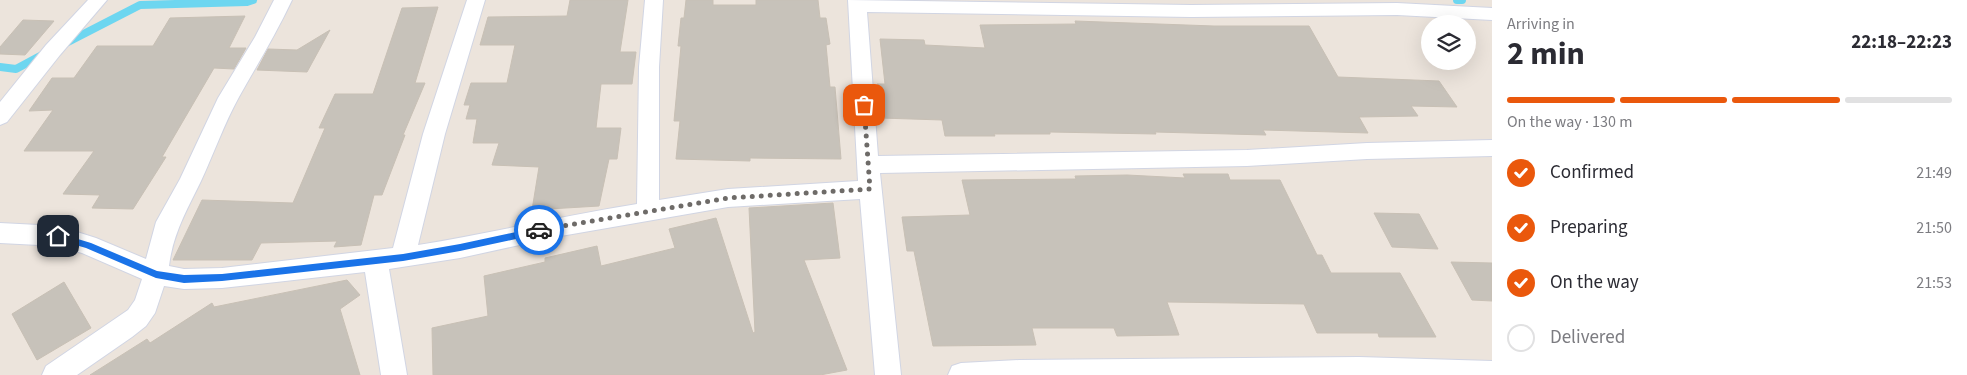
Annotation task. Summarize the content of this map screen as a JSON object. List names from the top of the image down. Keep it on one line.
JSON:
{"page":{"heading":["2 min","Arriving in","22:18–22:23"],"bar":"On the way · 130 m","list":[["Confirmed","21:49"],["Preparing","21:50"],["On the way","21:53"],"Delivered"]}}
